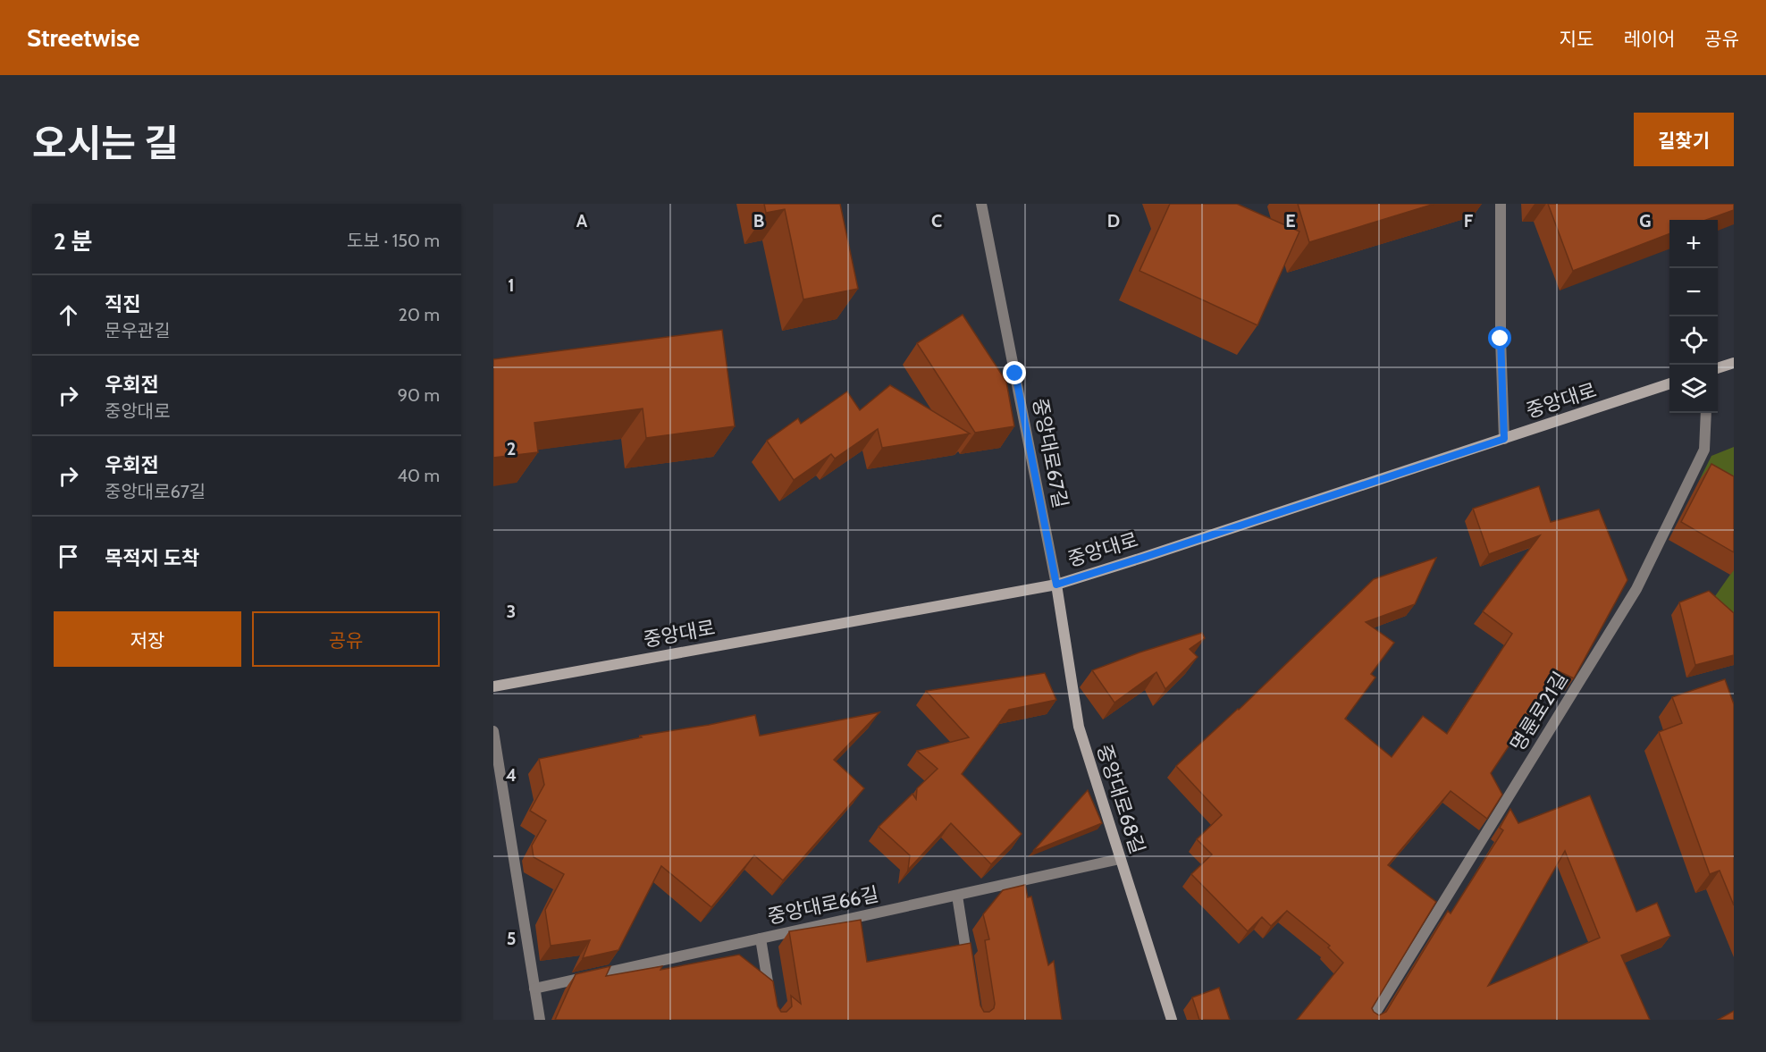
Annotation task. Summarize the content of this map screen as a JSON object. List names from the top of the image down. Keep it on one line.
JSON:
{"streets":{"main road":["중앙대로","중앙대로68길"],"street":["중앙대로67길","명륜로21길","중앙대로66길"]},"crossings":[["중앙대로","중앙대로67길"],["중앙대로","중앙대로68길"],["중앙대로67길","중앙대로68길"],["중앙대로68길","중앙대로66길"]],"page":{"header":"Streetwise","nav":["지도","레이어","공유"],"title":"오시는 길","buttons":["길찾기",["저장","공유"]],"heading":["2 분","도보 · 150 m"],"map_buttons":["+","−"],"list":[["직진","문우관길","20 m"],["우회전","중앙대로","90 m"],["우회전","중앙대로67길","40 m"],"목적지 도착"]},"grid":{"columns":["A","B","C","D","E","F","G"],"rows":["1","2","3","4","5"]}}
